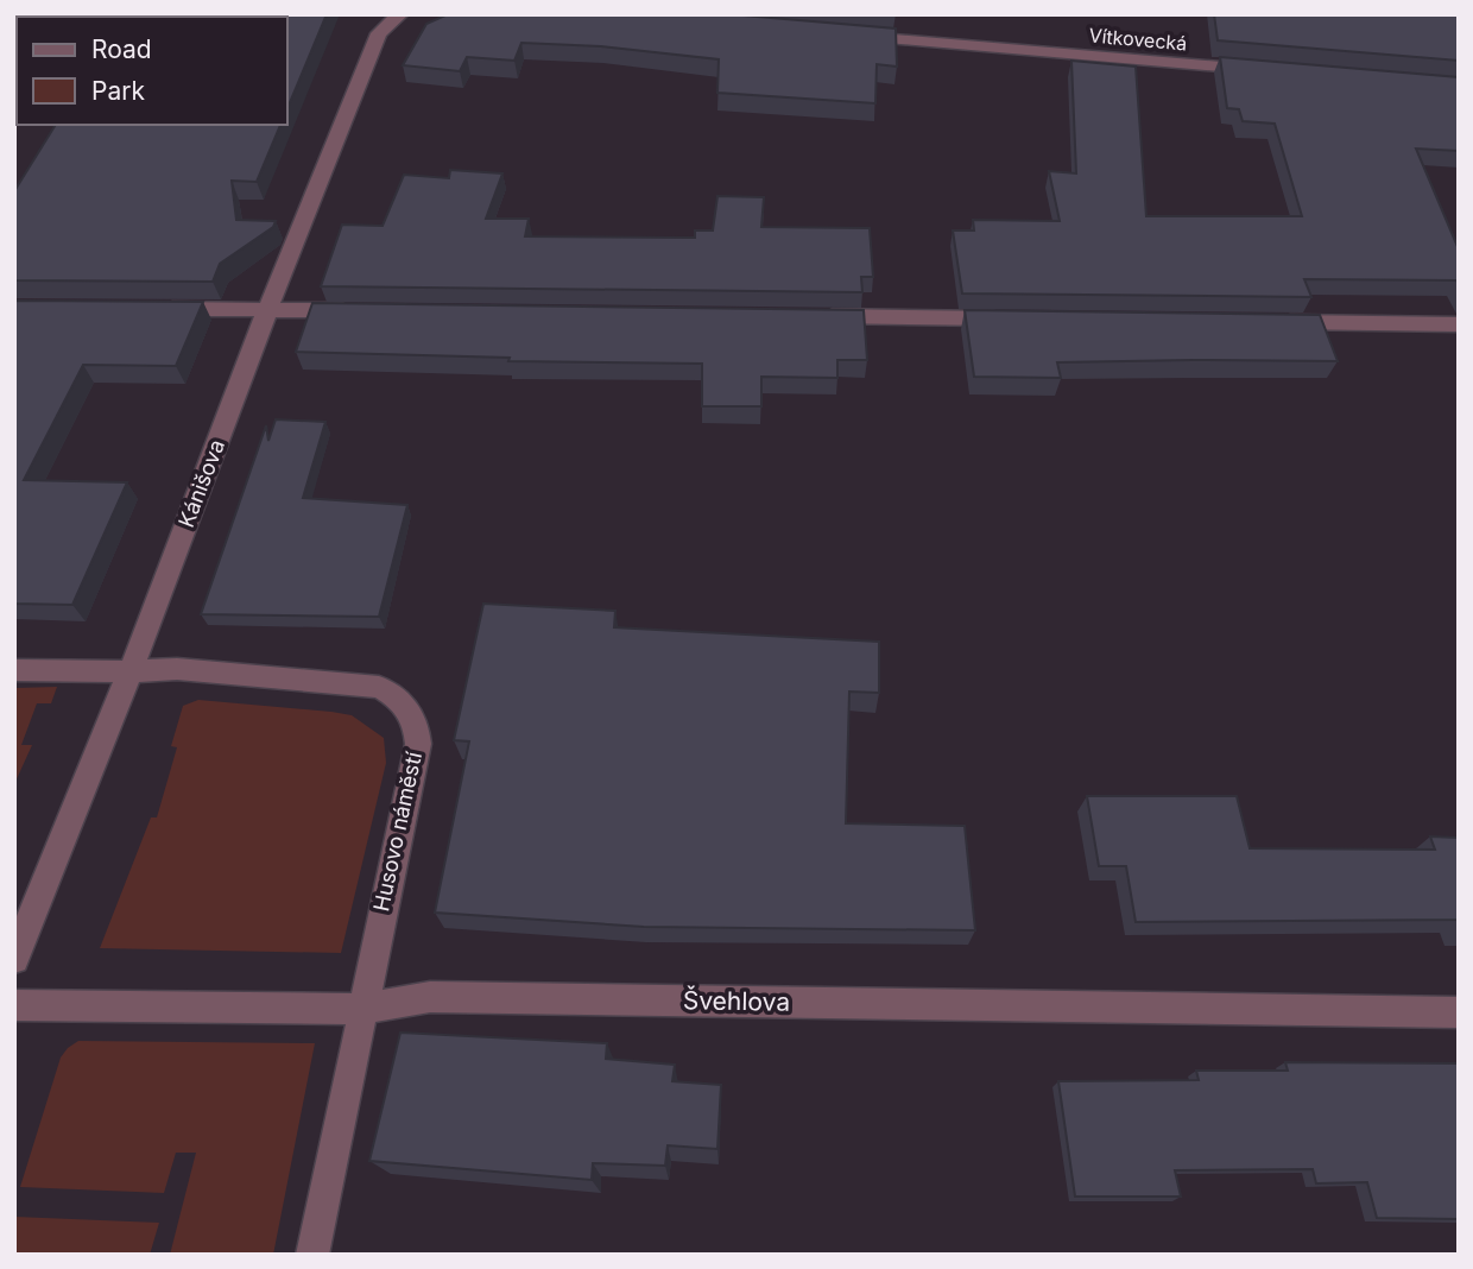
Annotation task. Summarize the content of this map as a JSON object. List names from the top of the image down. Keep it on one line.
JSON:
{"streets":{"street":["Vítkovecká","Kánišova","Husovo náměstí","Švehlova"]},"crossings":[["Kánišova","Husovo náměstí"],["Husovo náměstí","Švehlova"]],"legend":["Road","Park"]}
